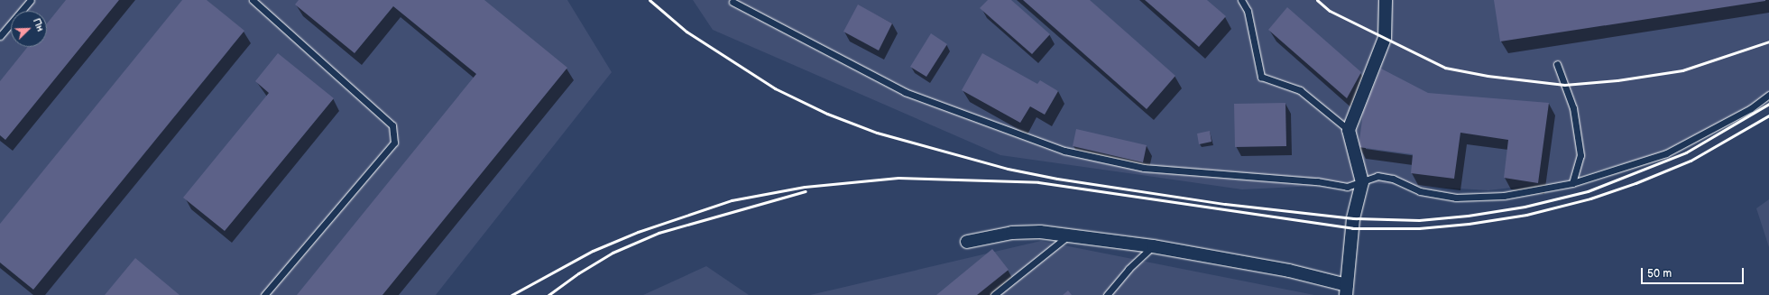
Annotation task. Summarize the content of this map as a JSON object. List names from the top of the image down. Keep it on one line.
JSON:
{"scale_bar":"50 m","north":"top right"}
